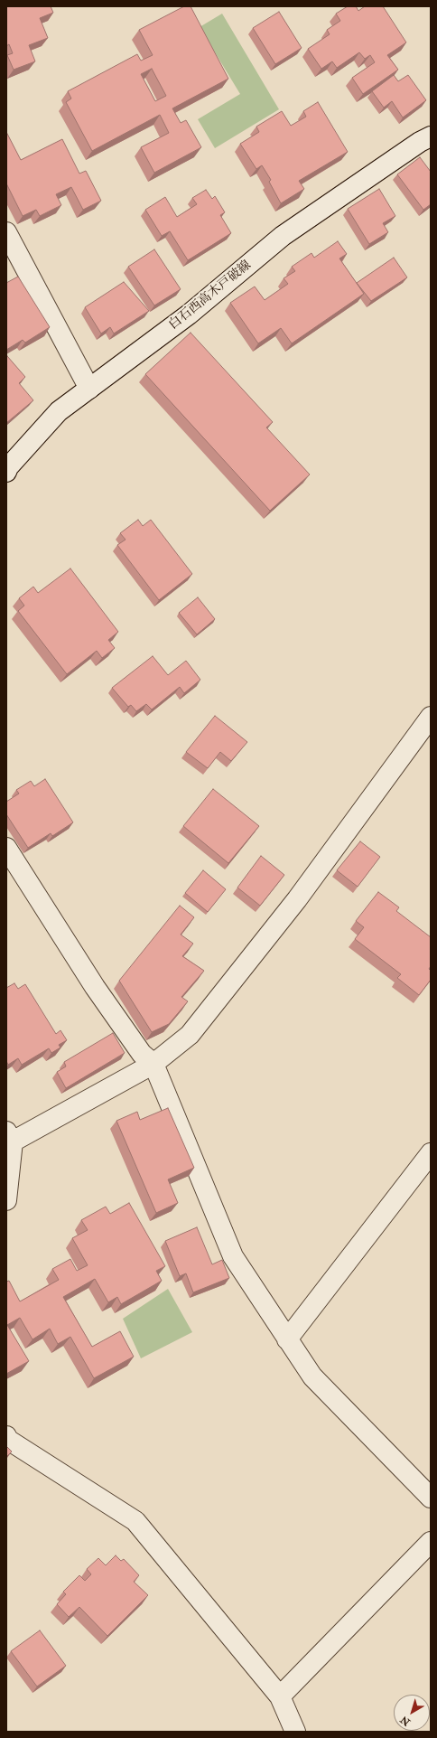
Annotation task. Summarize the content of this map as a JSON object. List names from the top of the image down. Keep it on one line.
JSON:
{"streets":{"street":["白石西高木戸破線"]},"north":"bottom left"}
